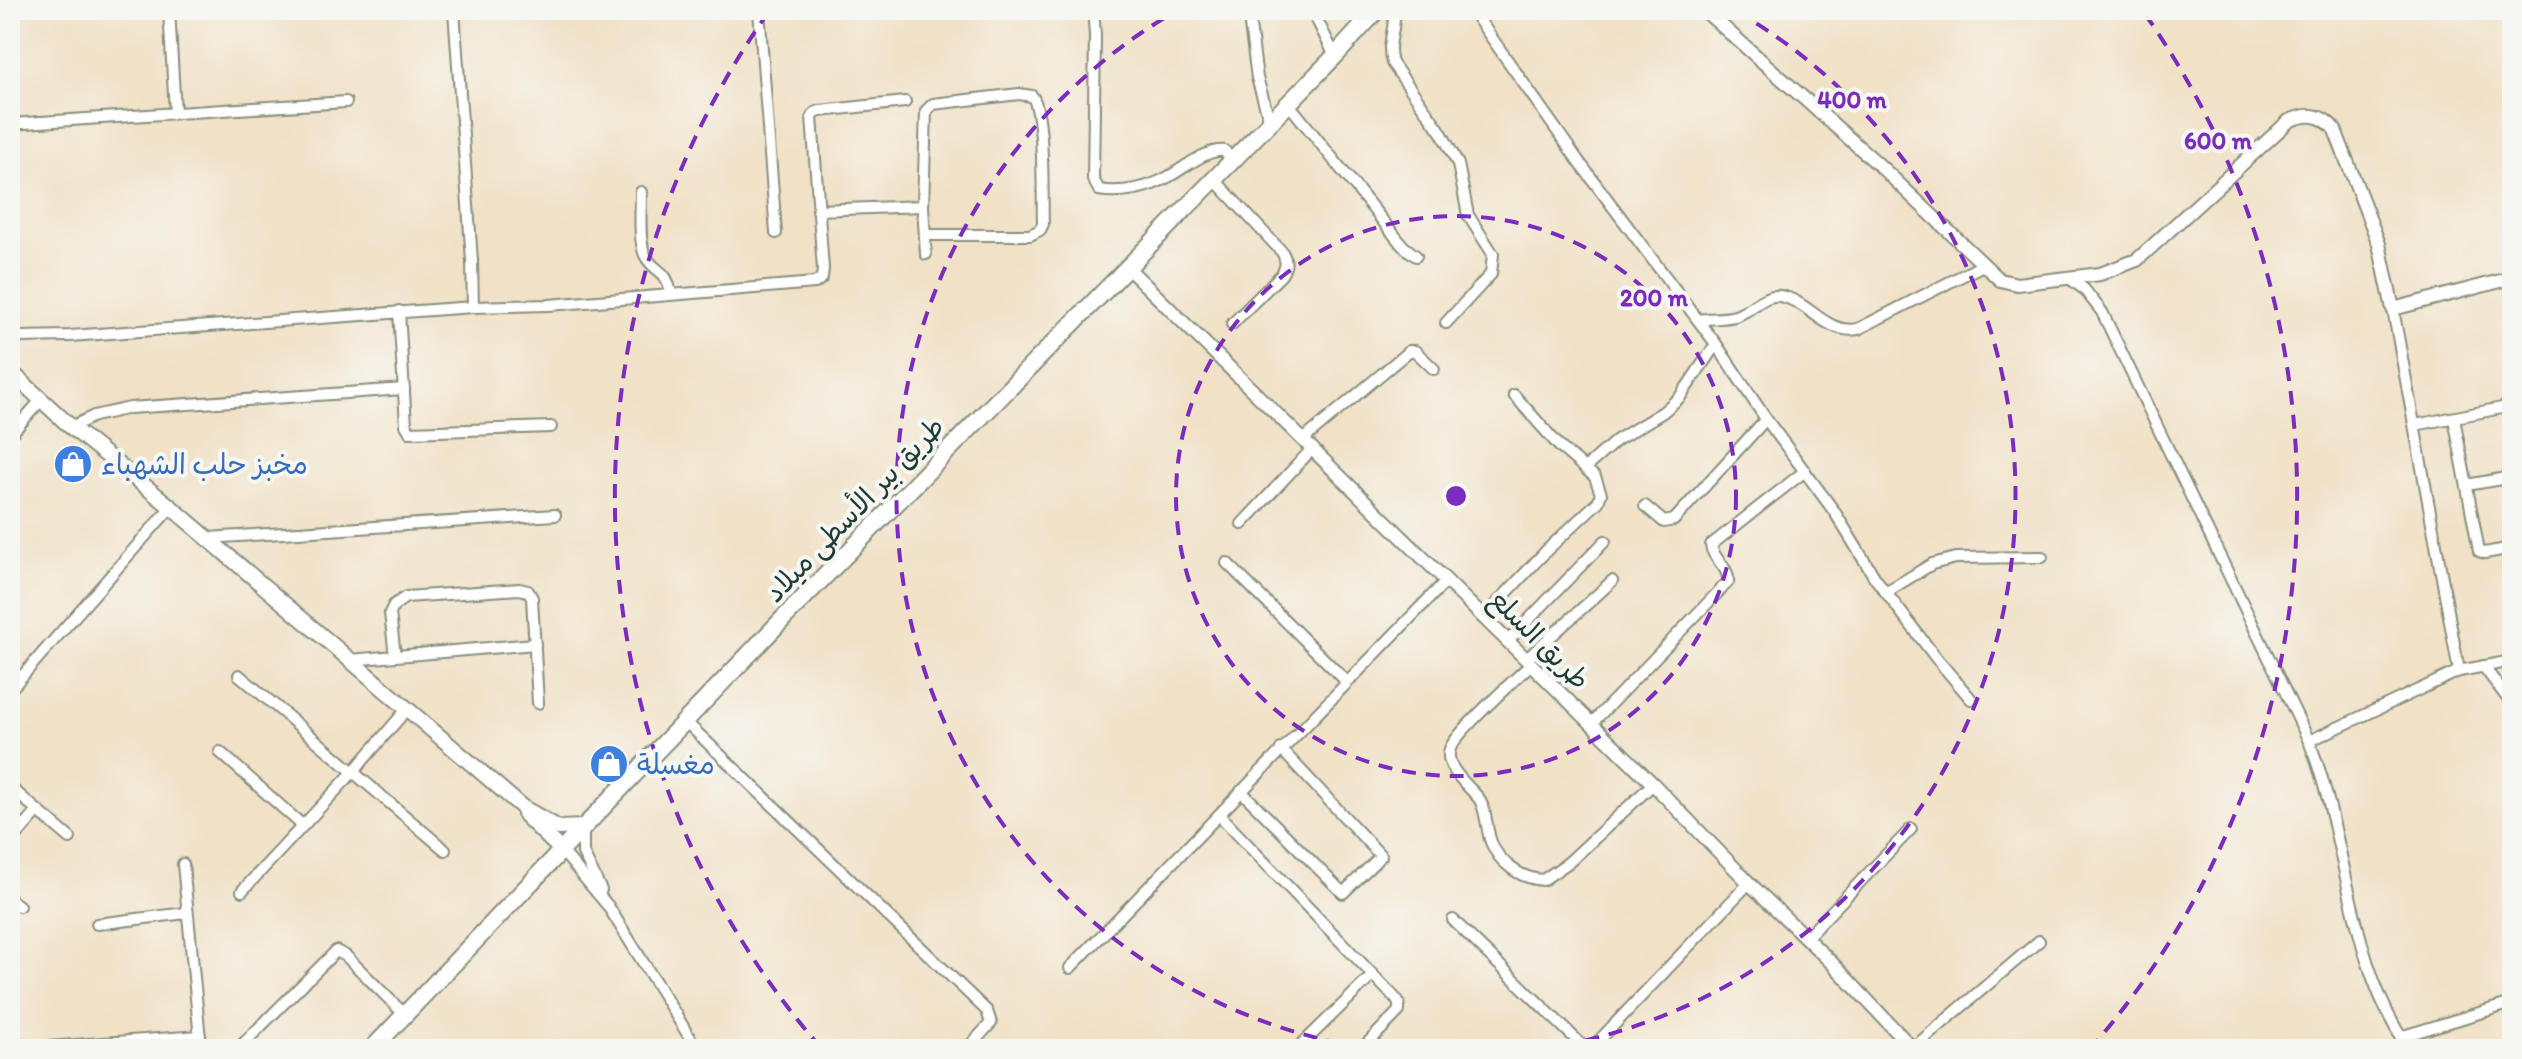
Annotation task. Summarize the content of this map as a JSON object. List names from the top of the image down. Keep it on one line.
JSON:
{"streets":{"main road":["طريق بير الأسطى ميلاد"],"street":["طريق السلع"]},"crossings":[["طريق بير الأسطى ميلاد","طريق السلع"]],"places":{"shop":["مخبز حلب الشهباء","مغسلة"]},"rings":["400 m","600 m","200 m"]}
